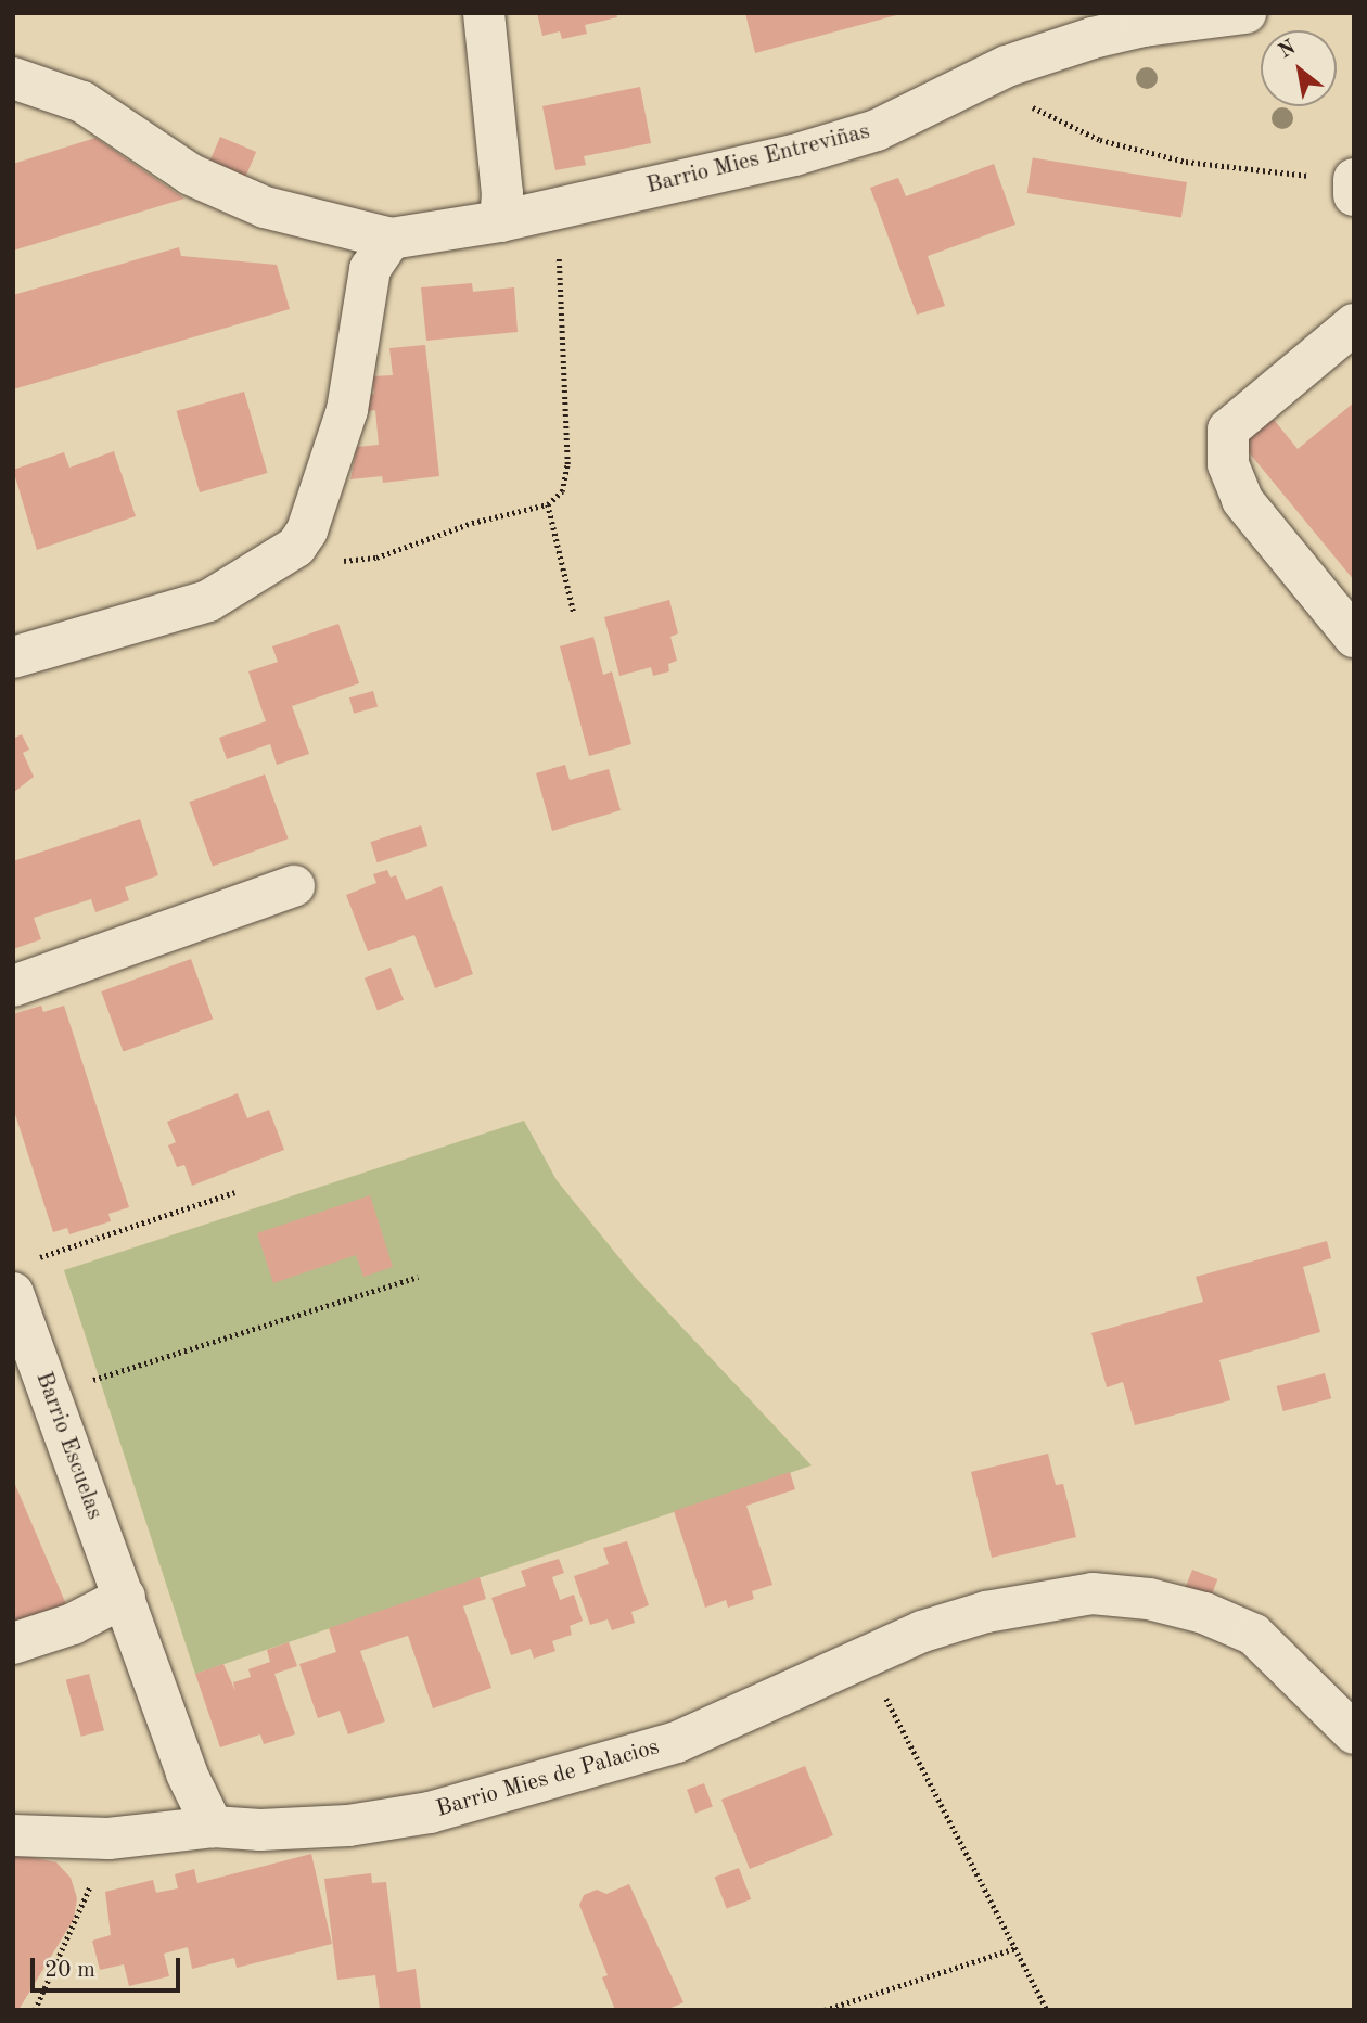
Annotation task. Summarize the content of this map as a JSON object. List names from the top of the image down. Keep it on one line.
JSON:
{"streets":{"street":["Barrio Mies Entreviñas","Barrio Escuelas","Barrio Mies de Palacios"]},"crossings":[["Barrio Escuelas","Barrio Mies de Palacios"]],"scale_bar":"20 m","north":"top left"}
